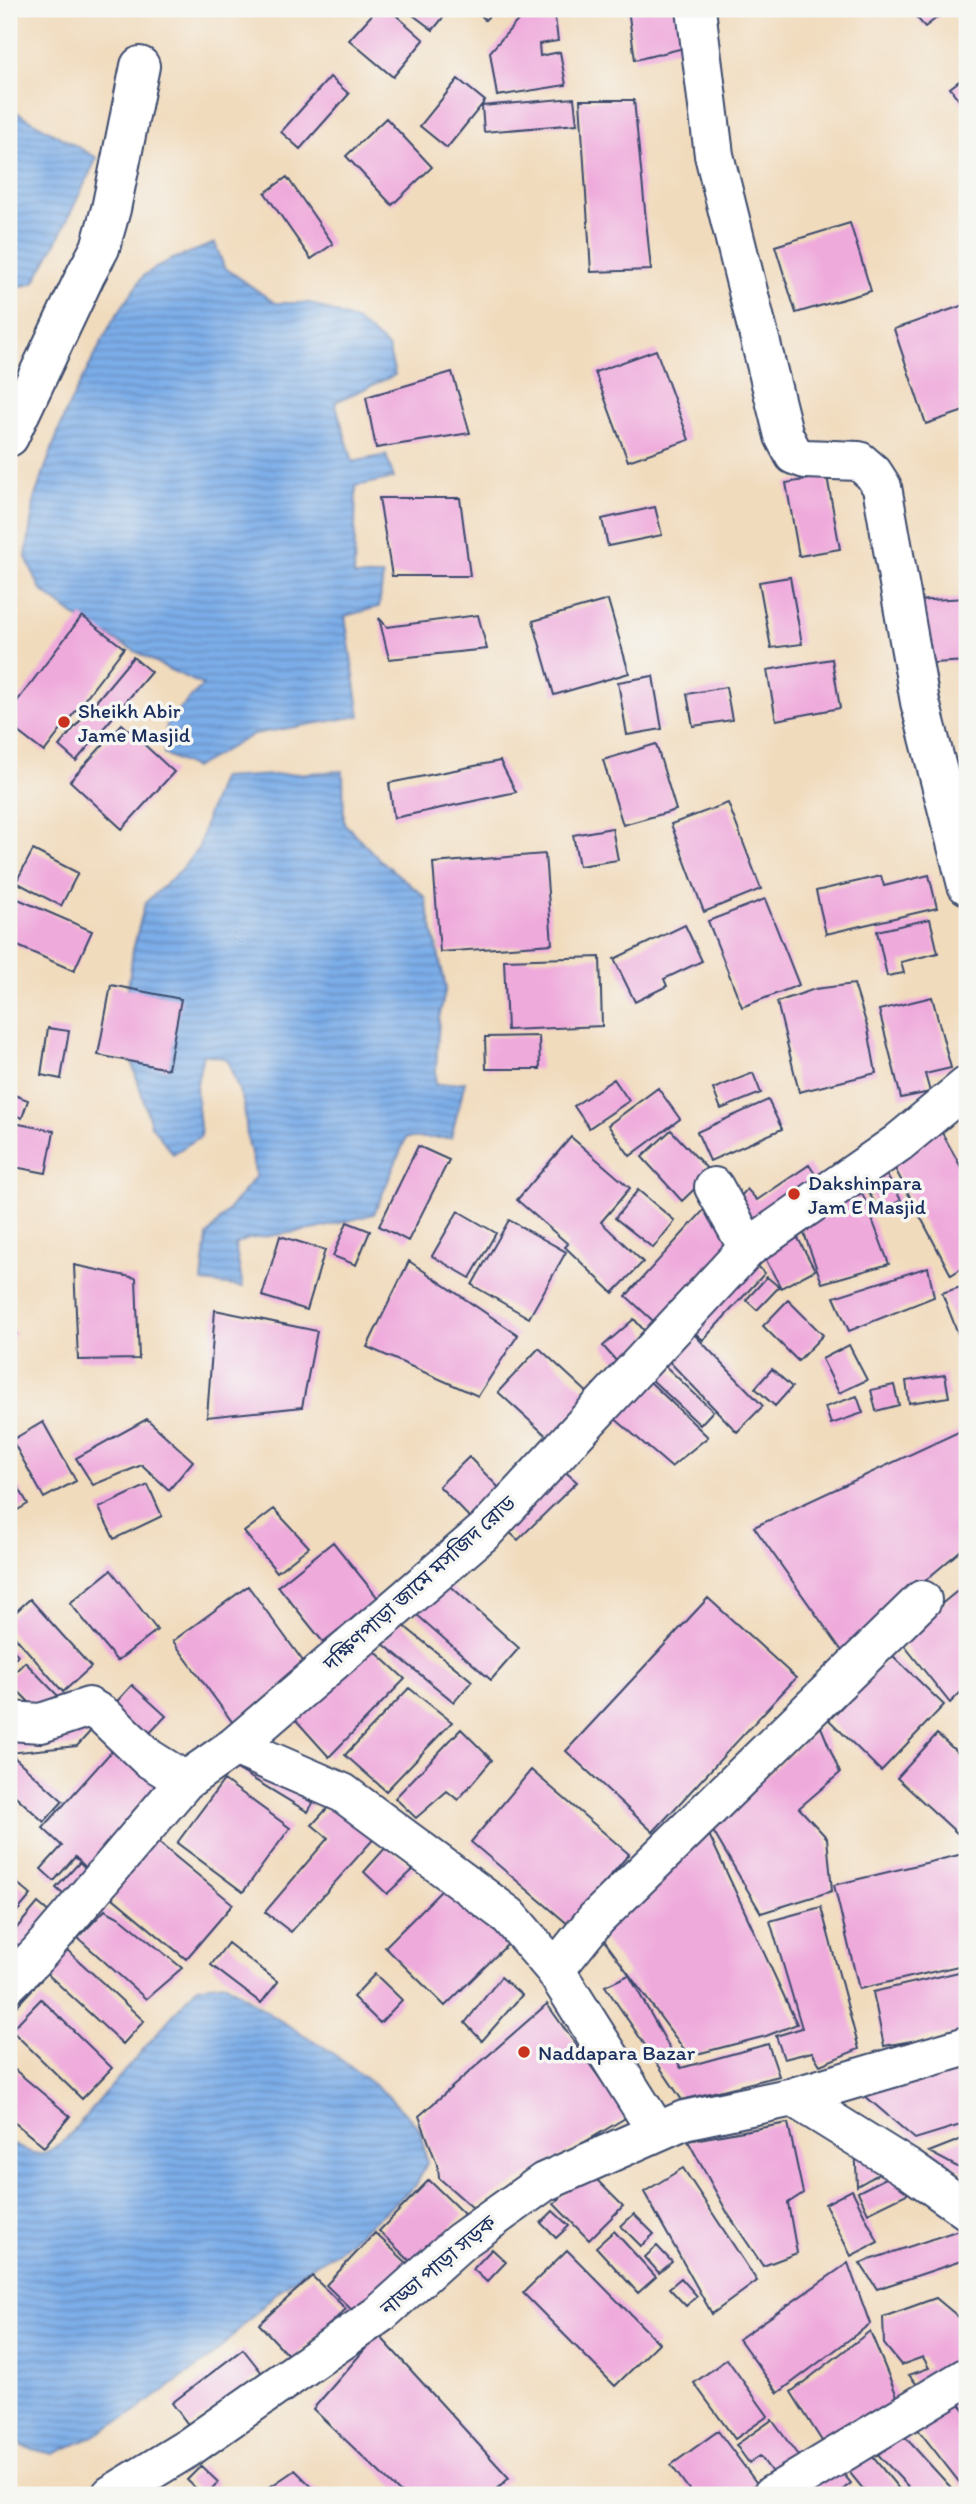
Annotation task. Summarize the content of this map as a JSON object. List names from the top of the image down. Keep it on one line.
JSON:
{"streets":{"street":["দক্ষিণপাড়া জামে মসজিদ রোড","নাড্ডা পাড়া সড়ক"]},"places":["Sheikh Abir Jame Masjid","Dakshinpara Jam E Masjid","Naddapara Bazar"]}
